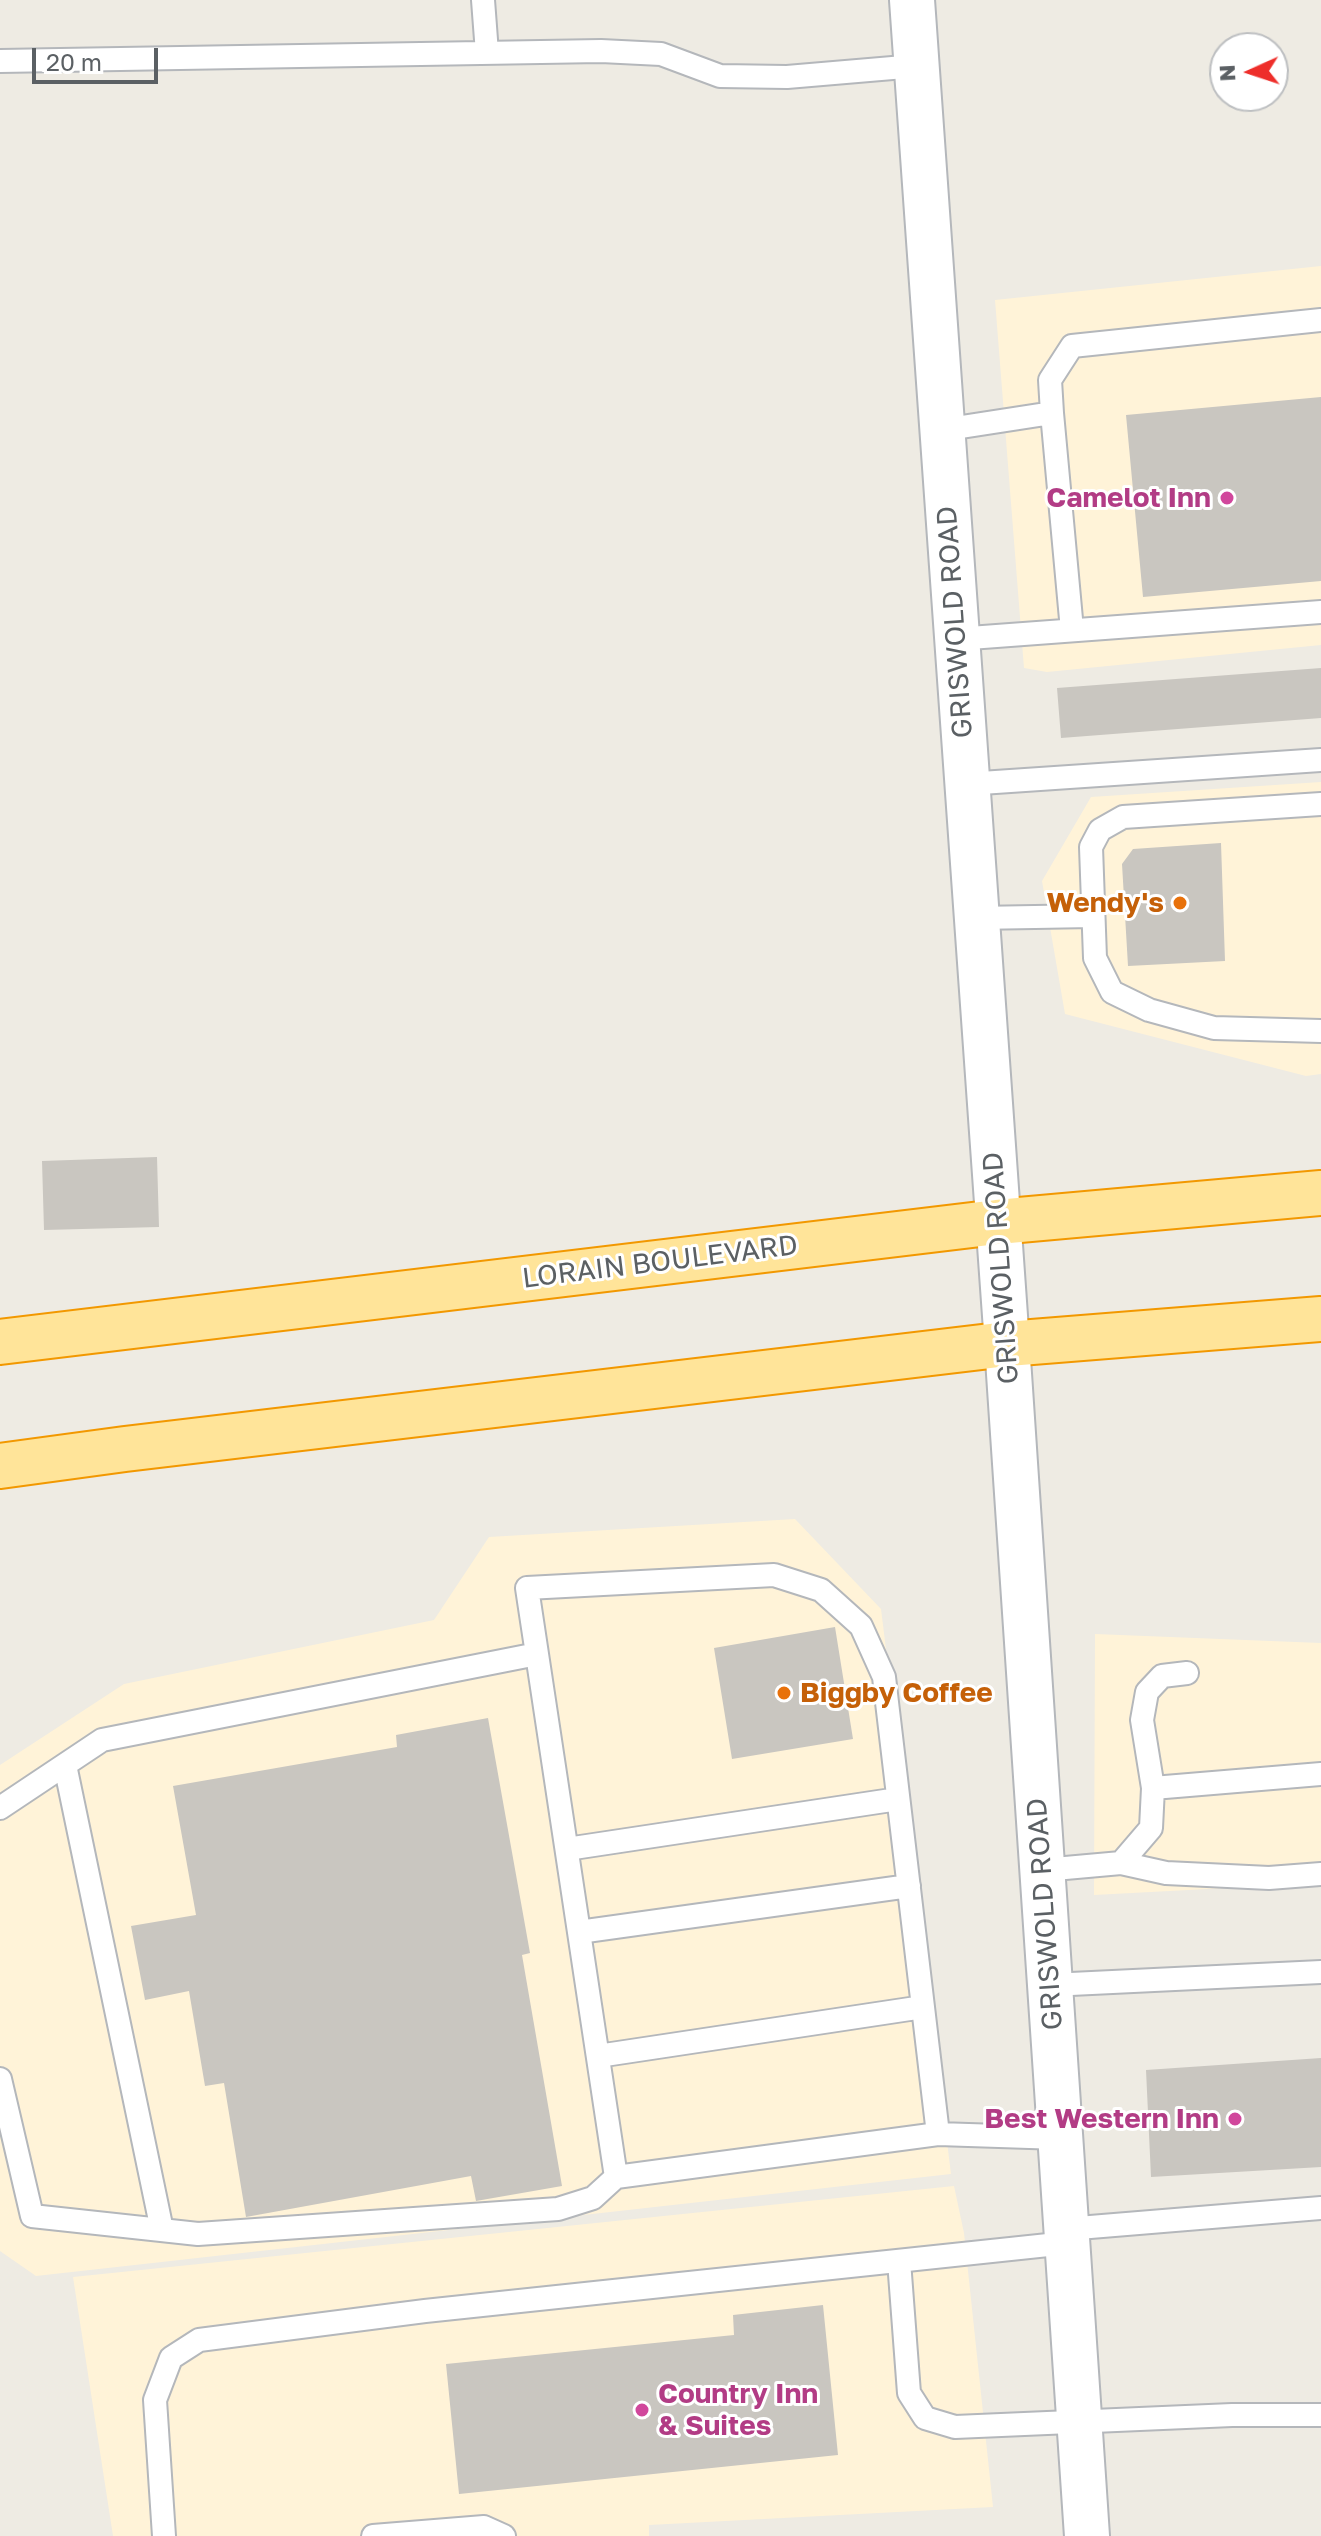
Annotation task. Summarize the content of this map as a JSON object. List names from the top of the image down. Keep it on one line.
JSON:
{"streets":{"highway":["LORAIN BOULEVARD"],"street":["GRISWOLD ROAD"]},"crossings":[["GRISWOLD ROAD","LORAIN BOULEVARD"]],"places":["Camelot Inn","Wendy's","Biggby Coffee","Best Western Inn","Country Inn & Suites"],"scale_bar":"20 m","north":"left"}
